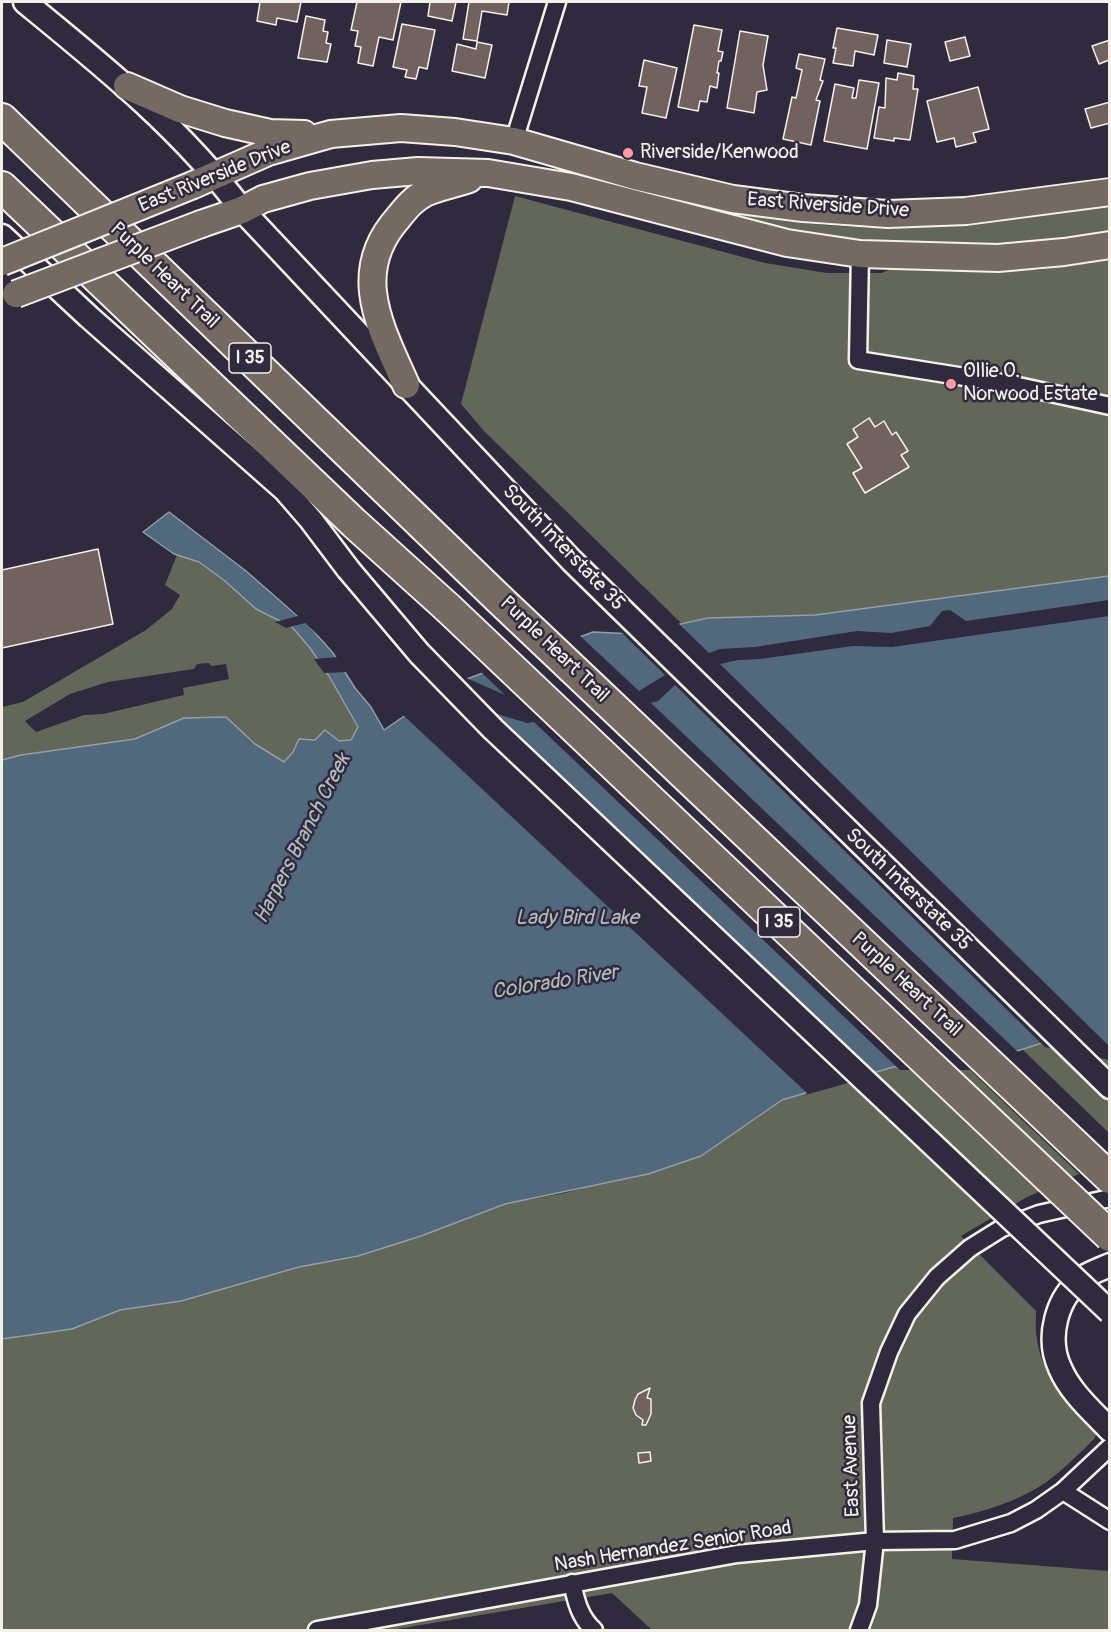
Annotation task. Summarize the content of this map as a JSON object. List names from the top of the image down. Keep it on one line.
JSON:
{"streets":{"highway":["Purple Heart Trail","I 35"],"main road":["East Riverside Drive","South Interstate 35"],"street":["East Avenue","Nash Hernandez Senior Road"]},"crossings":[["East Riverside Drive","South Interstate 35"],["East Avenue","Nash Hernandez Senior Road"]],"water":["Harpers Branch Creek","Lady Bird Lake","Colorado River"],"places":["Riverside/Kenwood","Ollie O. Norwood Estate"]}
